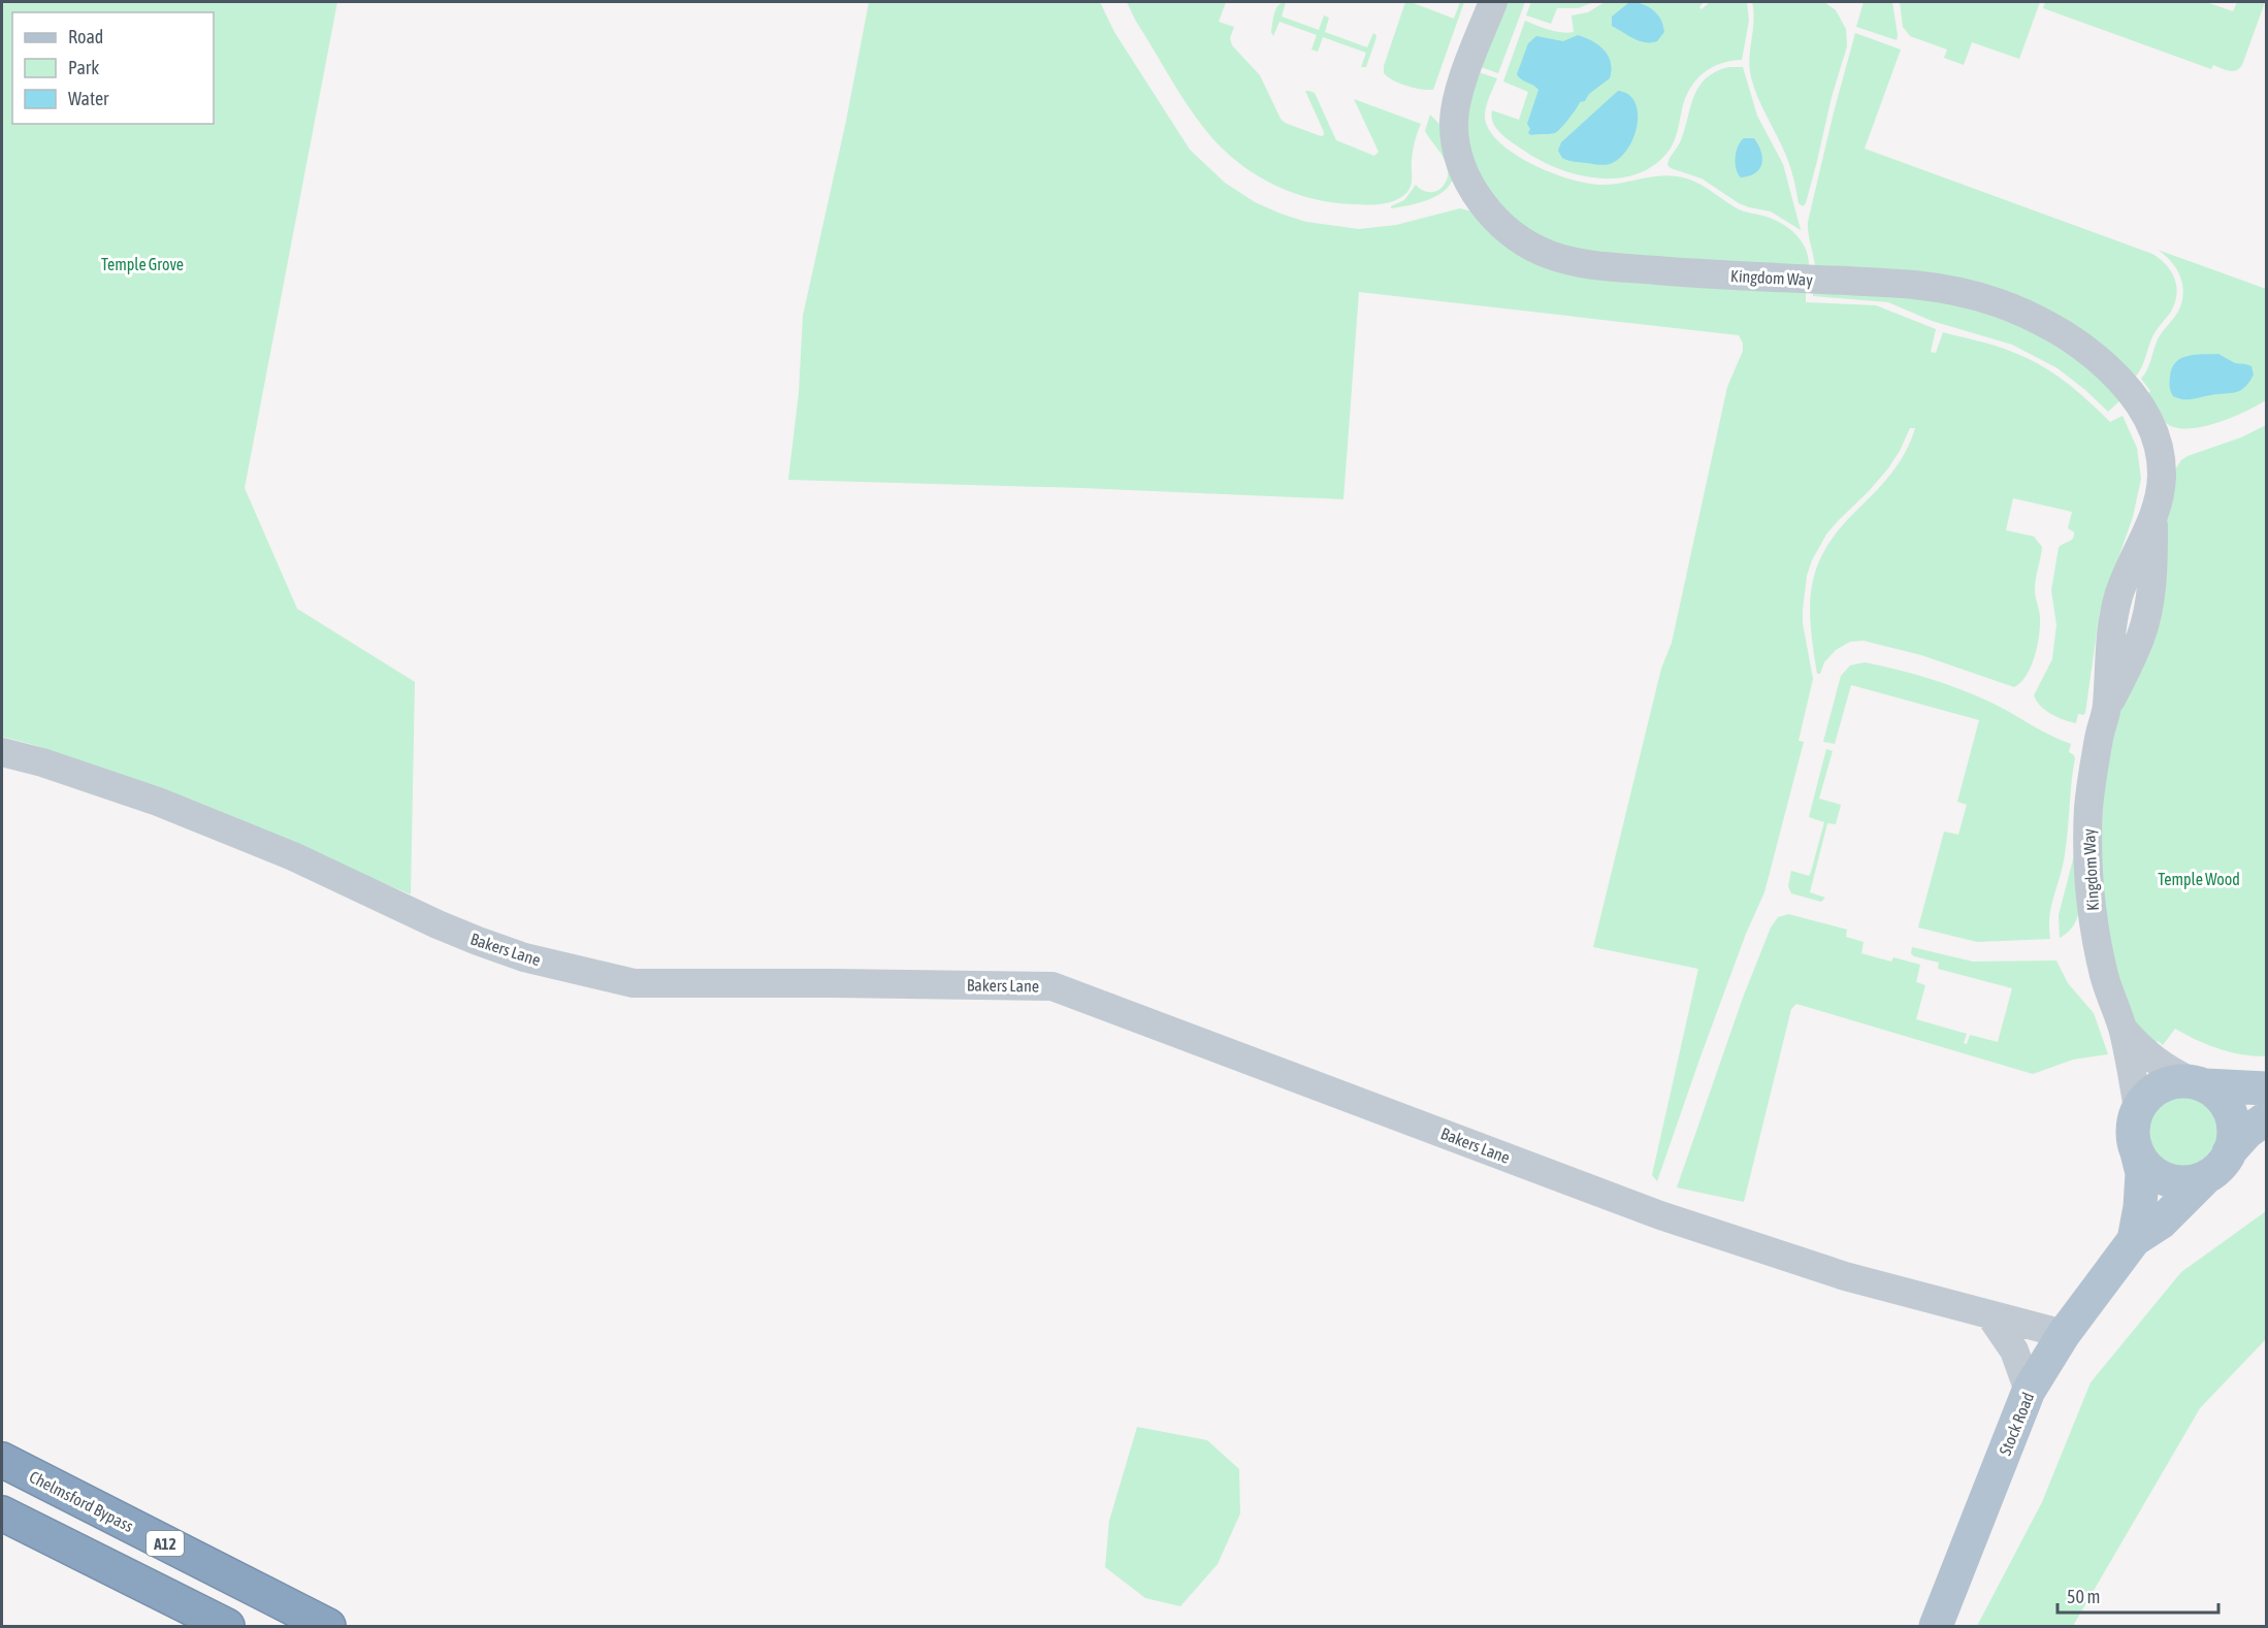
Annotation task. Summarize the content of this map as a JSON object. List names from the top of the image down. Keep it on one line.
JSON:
{"streets":{"highway":["Chelmsford Bypass","A12"],"main road":["Stock Road"],"street":["Kingdom Way","Bakers Lane"]},"crossings":[["Kingdom Way","Stock Road"],["Bakers Lane","Stock Road"]],"parks":["Temple Grove","Temple Wood"],"legend":["Road","Park","Water"],"scale_bar":"50 m"}
